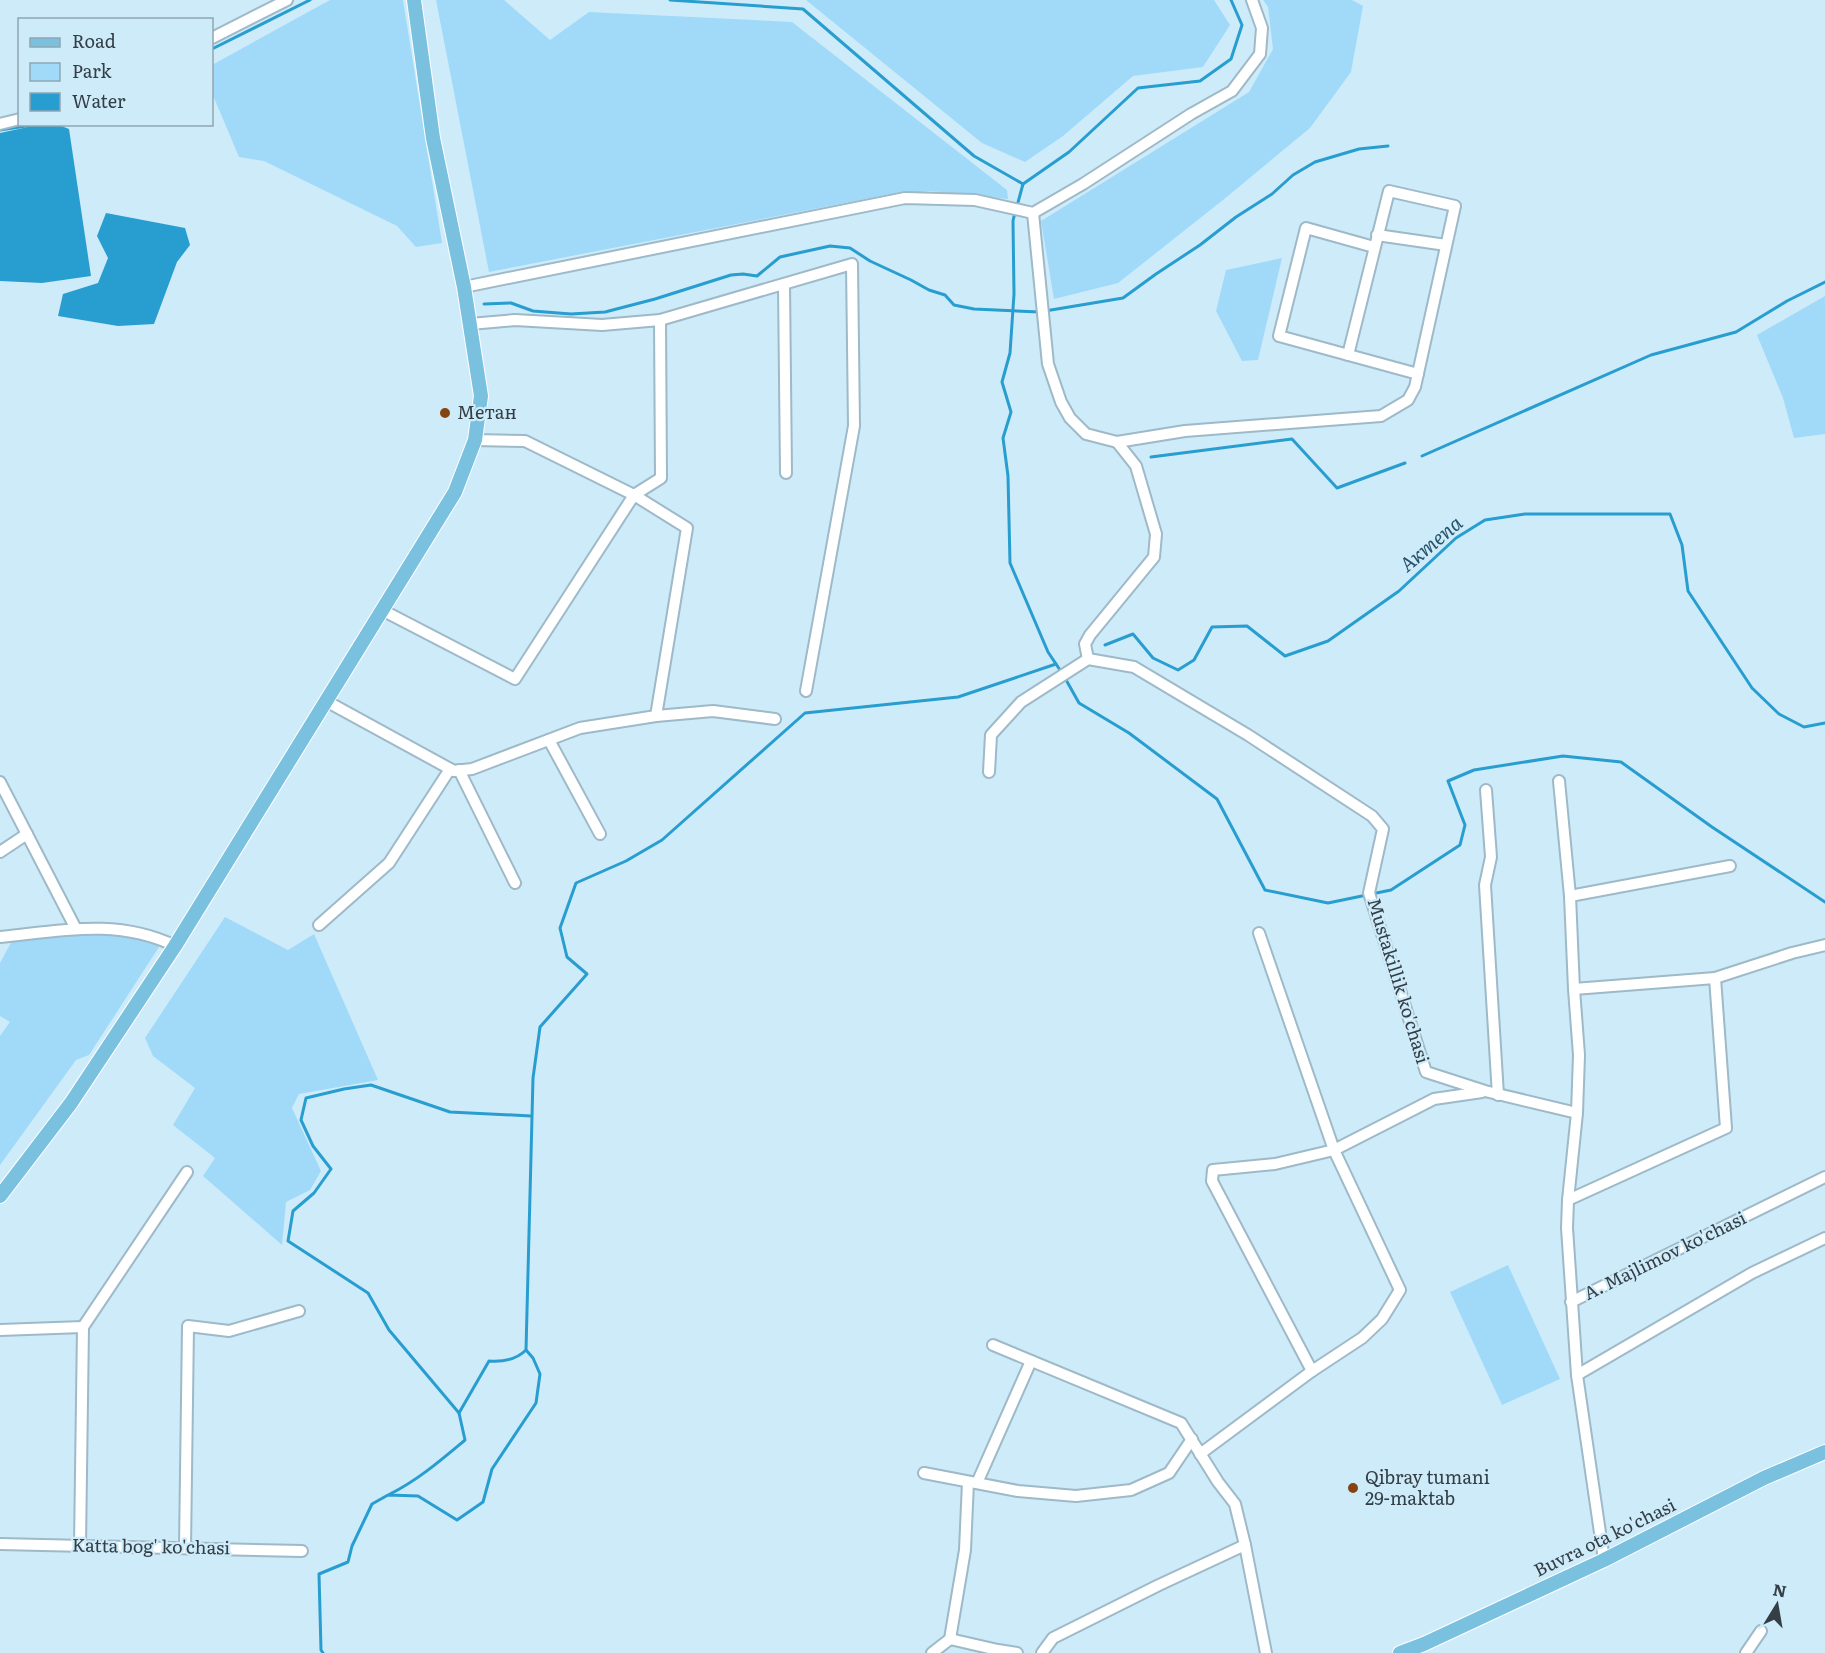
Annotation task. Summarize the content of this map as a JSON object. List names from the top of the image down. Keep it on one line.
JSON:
{"streets":{"main road":["Buvra ota ko'chasi"],"street":["Mustakillik ko'chasi","A. Majlimov ko'chasi","Katta bog' ko'chasi"]},"crossings":[["A. Majlimov ko'chasi","Buvra ota ko'chasi"]],"water":["Актепа"],"places":["Метан","Qibray tumani 29-maktab"],"legend":["Road","Park","Water"],"north":"top"}
